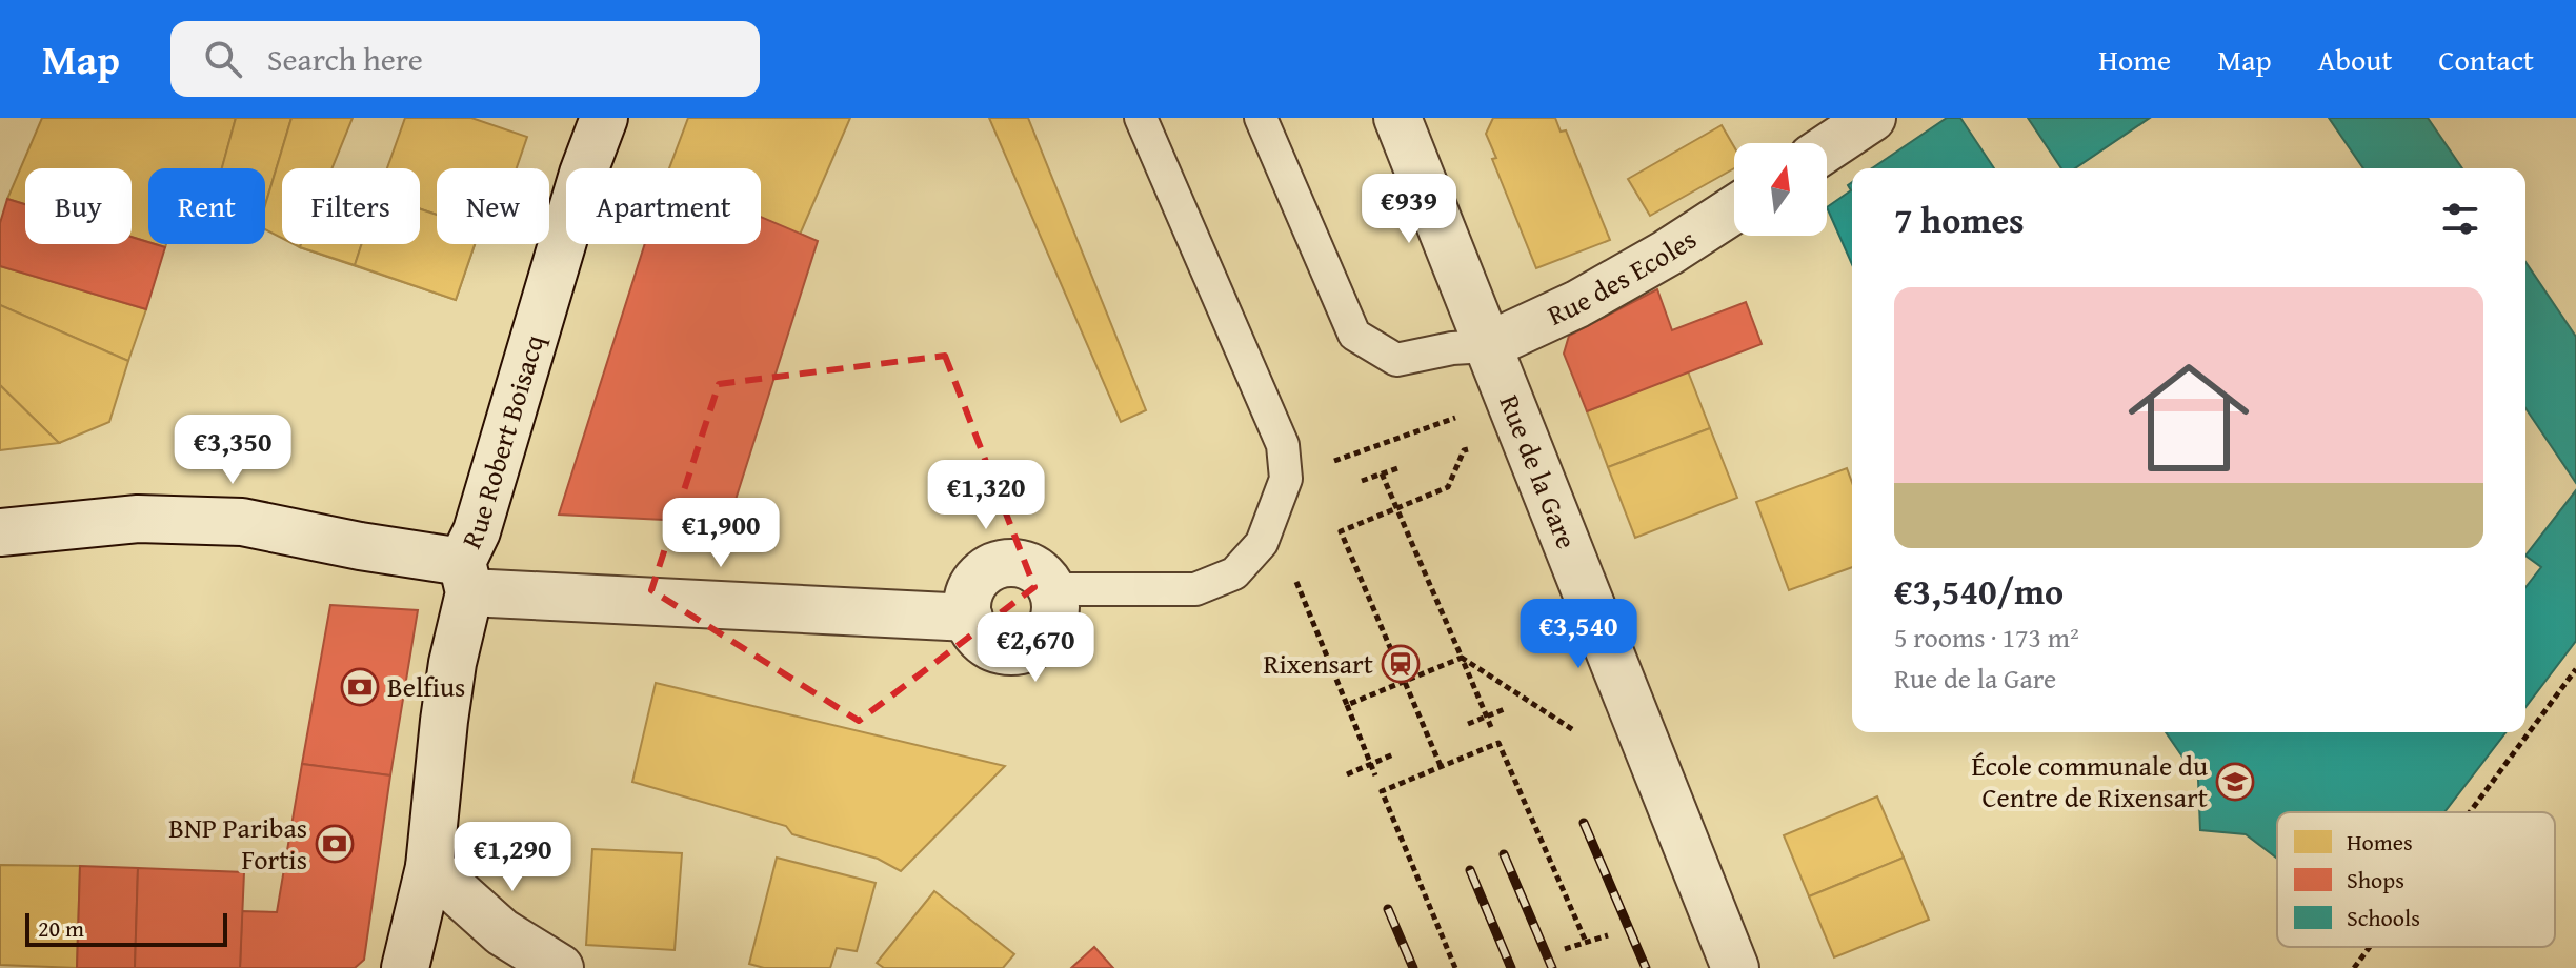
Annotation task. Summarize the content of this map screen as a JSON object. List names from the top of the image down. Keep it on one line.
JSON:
{"streets":{"street":["Rue des Ecoles","Rue Robert Boisacq","Rue de la Gare"]},"crossings":[["Rue des Ecoles","Rue de la Gare"]],"places":{"station":["Rixensart"],"bank":["Belfius","BNP Paribas Fortis"],"school or university":["École communale du Centre de Rixensart"]},"legend":["Homes","Shops","Schools"],"scale_bar":"20 m","north":"top","page":{"header":"Map","search":"Search here","nav":["Home","Map","About","Contact"],"chip":["Buy","Rent","Filters","New","Apartment"],"heading":"7 homes","price":["€939","€3,350","€1,320","€1,900","€3,540","€2,670","€1,290"],"list":[{"name":"€3,540/mo","note":"5 rooms · 173 m² · Rue de la Gare"}],"scale":"20 m"}}
